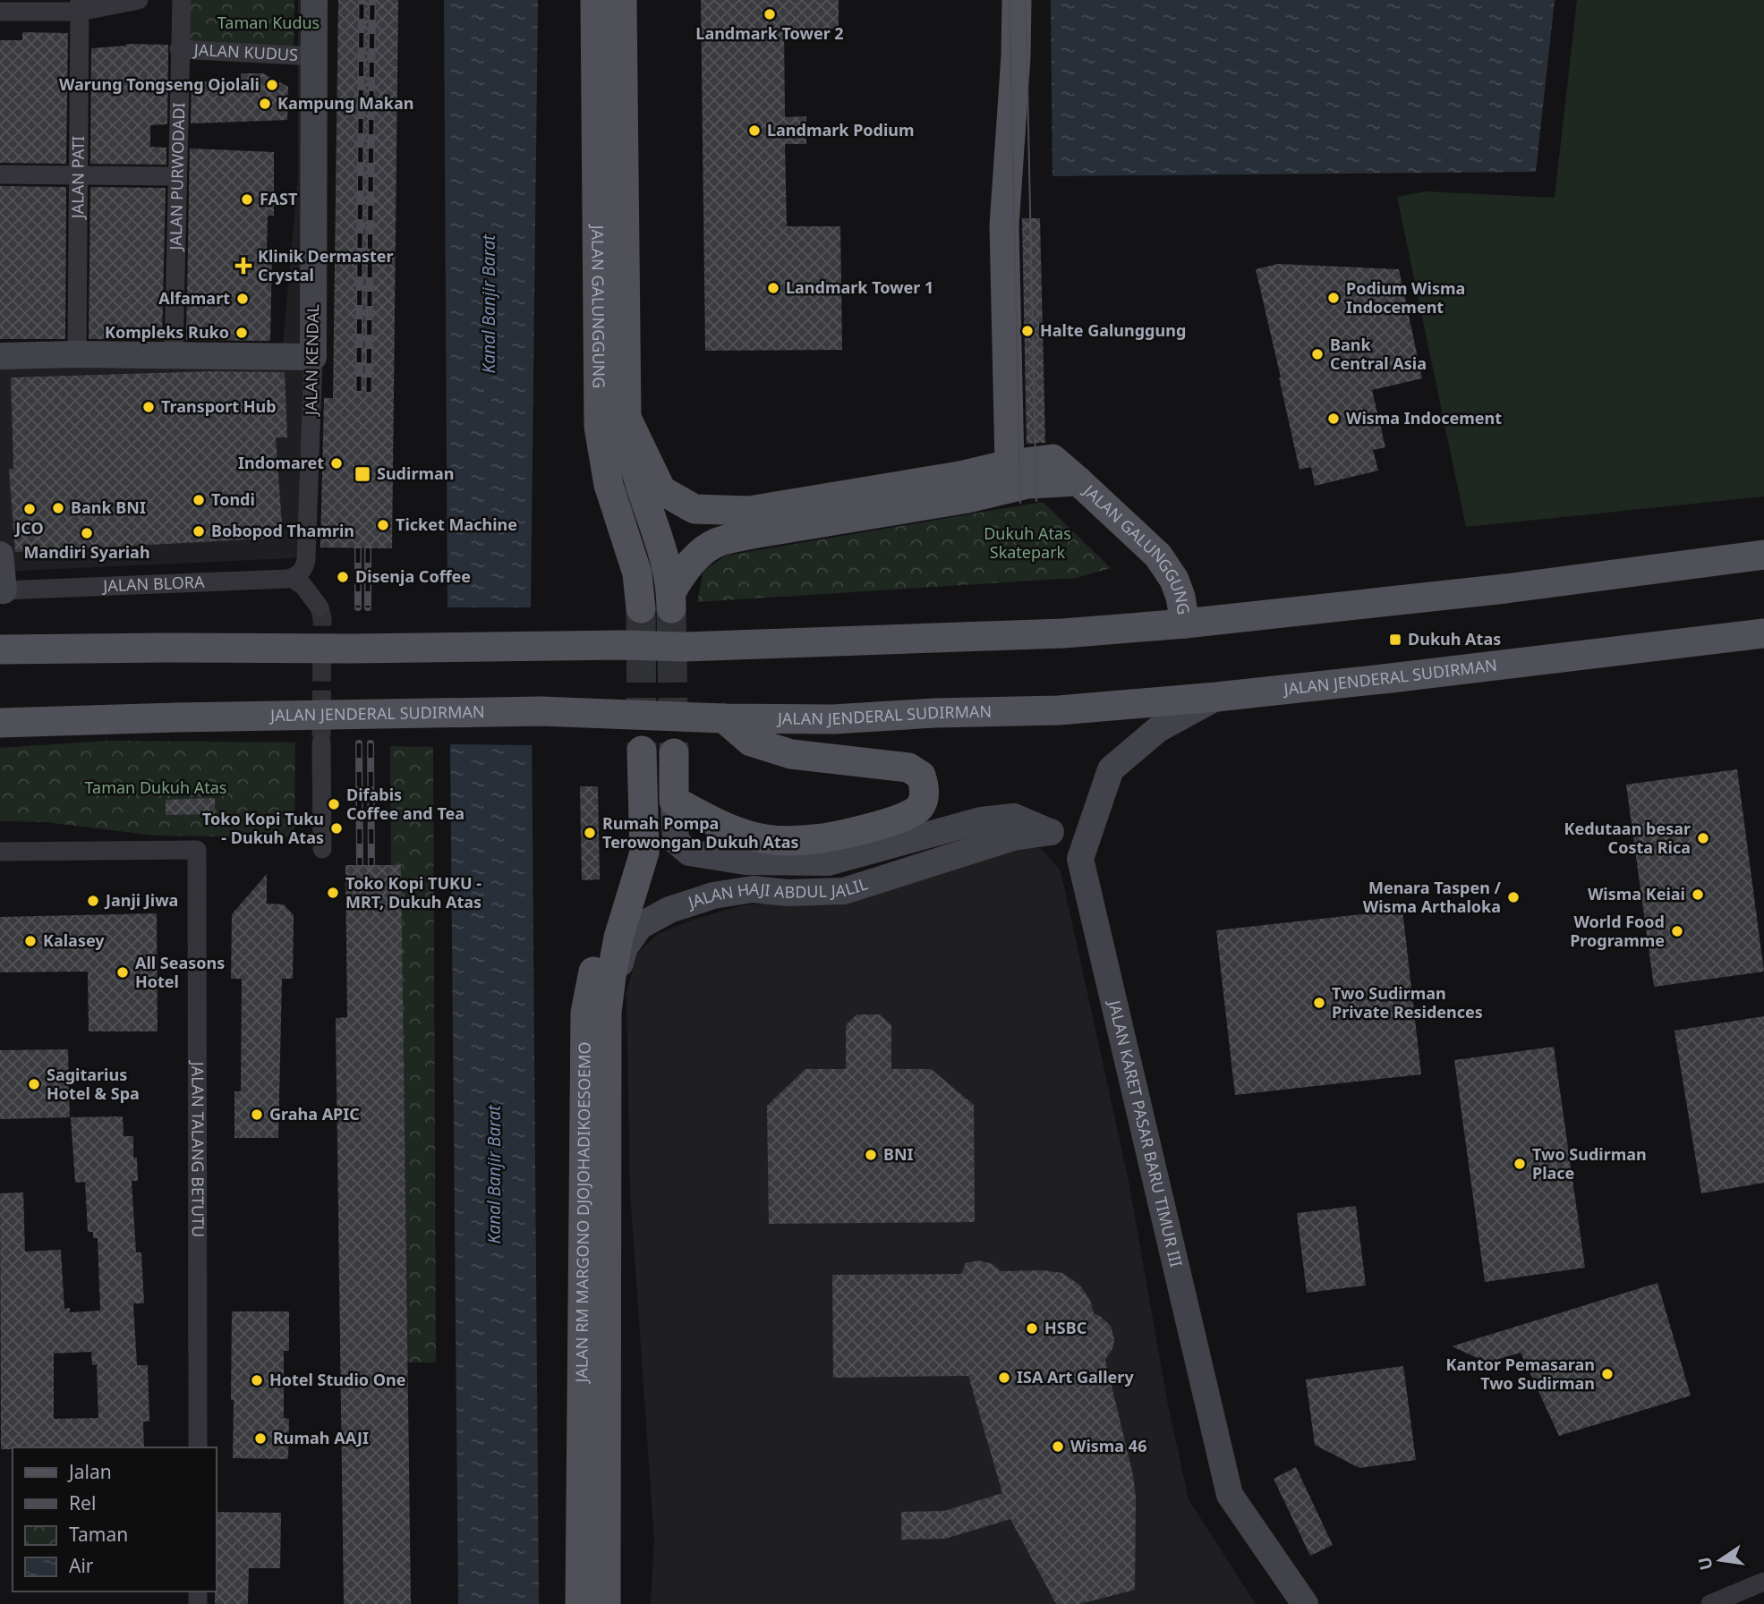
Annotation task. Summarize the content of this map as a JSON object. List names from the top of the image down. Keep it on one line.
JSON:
{"streets":{"main road":["JALAN GALUNGGUNG","JALAN JENDERAL SUDIRMAN","JALAN RM MARGONO DJOJOHADIKOESOEMO"],"street":["JALAN KUDUS","JALAN PATI","JALAN PURWODADI","JALAN KENDAL","JALAN BLORA","JALAN HAJI ABDUL JALIL","JALAN KARET PASAR BARU TIMUR III","JALAN TALANG BETUTU"]},"crossings":[["JALAN KUDUS","JALAN PURWODADI"],["JALAN KUDUS","JALAN KENDAL"],["JALAN KENDAL","JALAN BLORA"],["JALAN HAJI ABDUL JALIL","JALAN KARET PASAR BARU TIMUR III"],["JALAN HAJI ABDUL JALIL","JALAN RM MARGONO DJOJOHADIKOESOEMO"]],"water":["Kanal Banjir Barat"],"parks":["Taman Kudus","Dukuh Atas Skatepark","Taman Dukuh Atas"],"places":{"other":["Landmark Tower 2","Warung Tongseng Ojolali","Kampung Makan","Landmark Podium","FAST","Landmark Tower 1","Podium Wisma Indocement","Alfamart","Halte Galunggung","Kompleks Ruko","Bank Central Asia","Transport Hub","Wisma Indocement","Indomaret","Tondi","Bank BNI","JCO","Ticket Machine","Bobopod Thamrin","Mandiri Syariah","Disenja Coffee","Difabis Coffee and Tea","Toko Kopi Tuku - Dukuh Atas","Rumah Pompa Terowongan Dukuh Atas","Kedutaan besar Costa Rica","Toko Kopi TUKU - MRT, Dukuh Atas","Wisma Keiai","Menara Taspen / Wisma Arthaloka","Janji Jiwa","World Food Programme","Kalasey","All Seasons Hotel","Two Sudirman Private Residences","Sagitarius Hotel & Spa","Graha APIC","BNI","Two Sudirman Place","HSBC","Kantor Pemasaran Two Sudirman","ISA Art Gallery","Hotel Studio One","Rumah AAJI","Wisma 46"],"health":["Klinik Dermaster Crystal"],"transit":["Sudirman","Dukuh Atas"]},"legend":["Jalan","Rel","Taman","Air"],"north":"left"}
